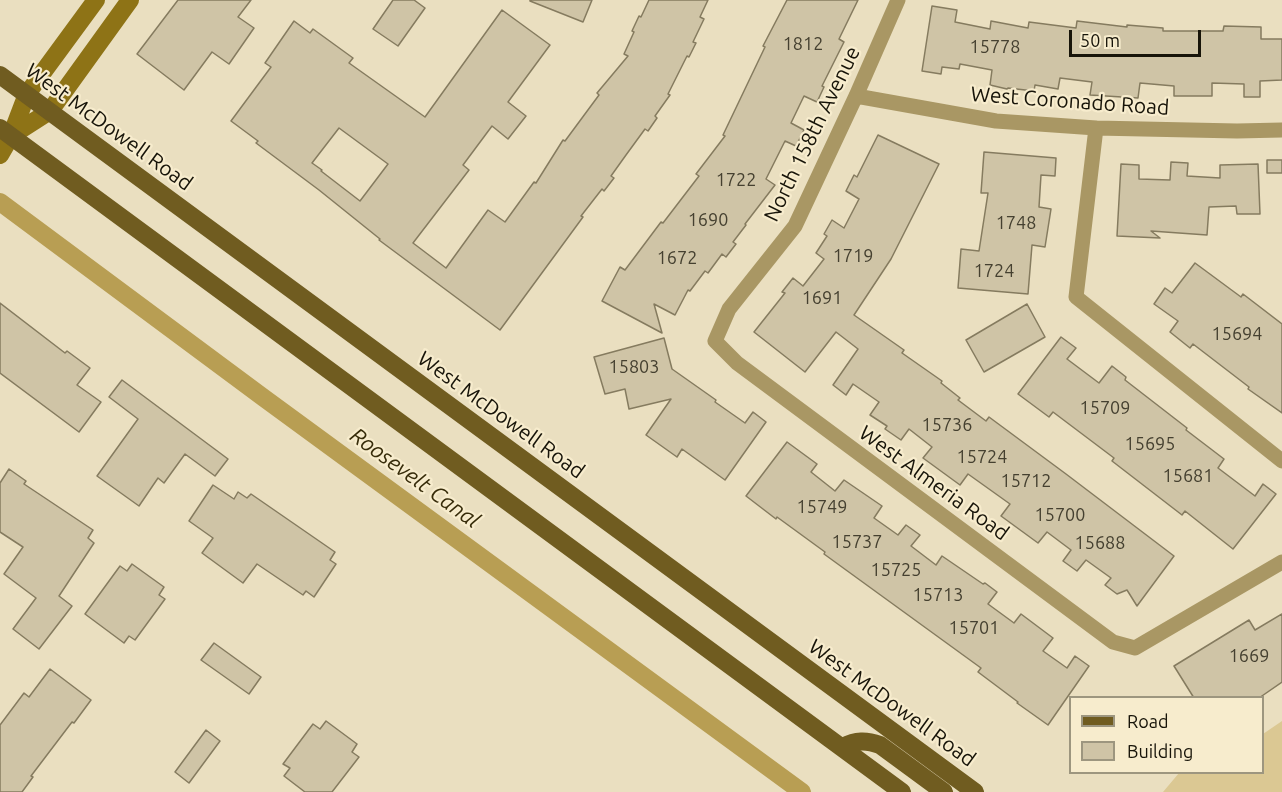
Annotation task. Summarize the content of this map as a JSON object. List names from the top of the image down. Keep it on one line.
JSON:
{"streets":{"main road":["West McDowell Road"],"street":["West Coronado Road","North 158th Avenue","West Almeria Road"]},"crossings":[["West Coronado Road","North 158th Avenue"],["North 158th Avenue","West Almeria Road"]],"water":["Roosevelt Canal"],"house_numbers":["1812","15778","1722","1690","1748","1719","1672","1724","1691","15694","15803","15709","15736","15695","15724","15681","15712","15749","15700","15737","15688","15725","15713","15701","1669"],"legend":["Road","Building"],"scale_bar":"50 m"}
